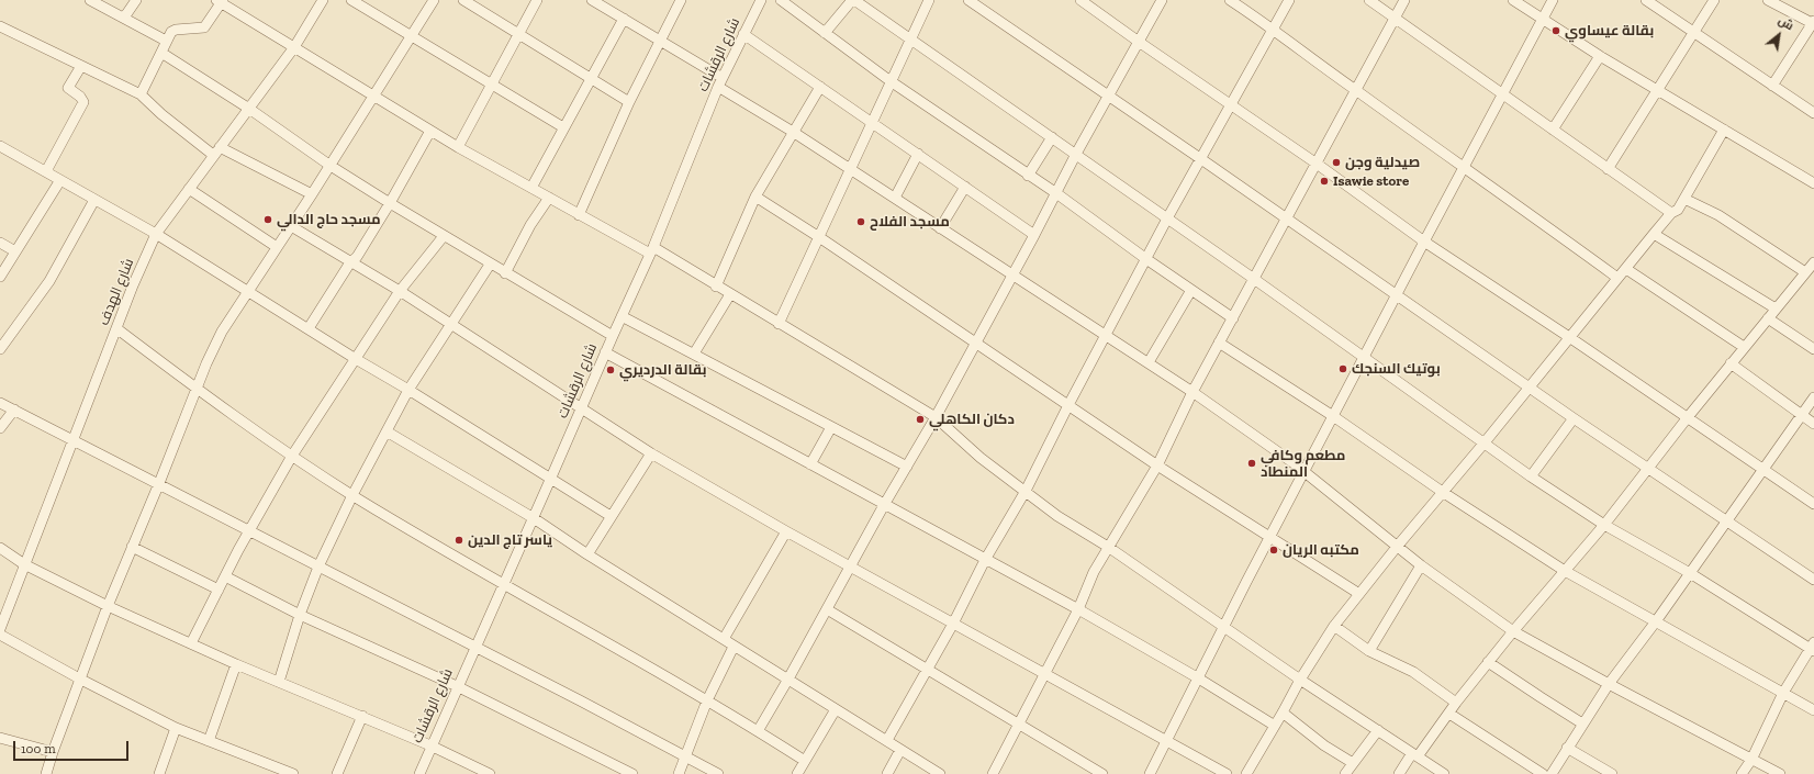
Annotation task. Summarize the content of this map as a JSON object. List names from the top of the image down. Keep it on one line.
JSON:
{"streets":{"street":["شارع الرقشات","شارع الهدف"]},"places":["بقالة عيساوي","صيدلية وجن","Isawie store","مسجد حاج الدالي","مسجد الفلاح","بوتيك السنجك","بقالة الدرديري","دكان الكاهلي","مطعم وكافي المنطاد","ياسر تاج الدين","مكتبه الريان"],"scale_bar":"100 m","north":"top right"}
